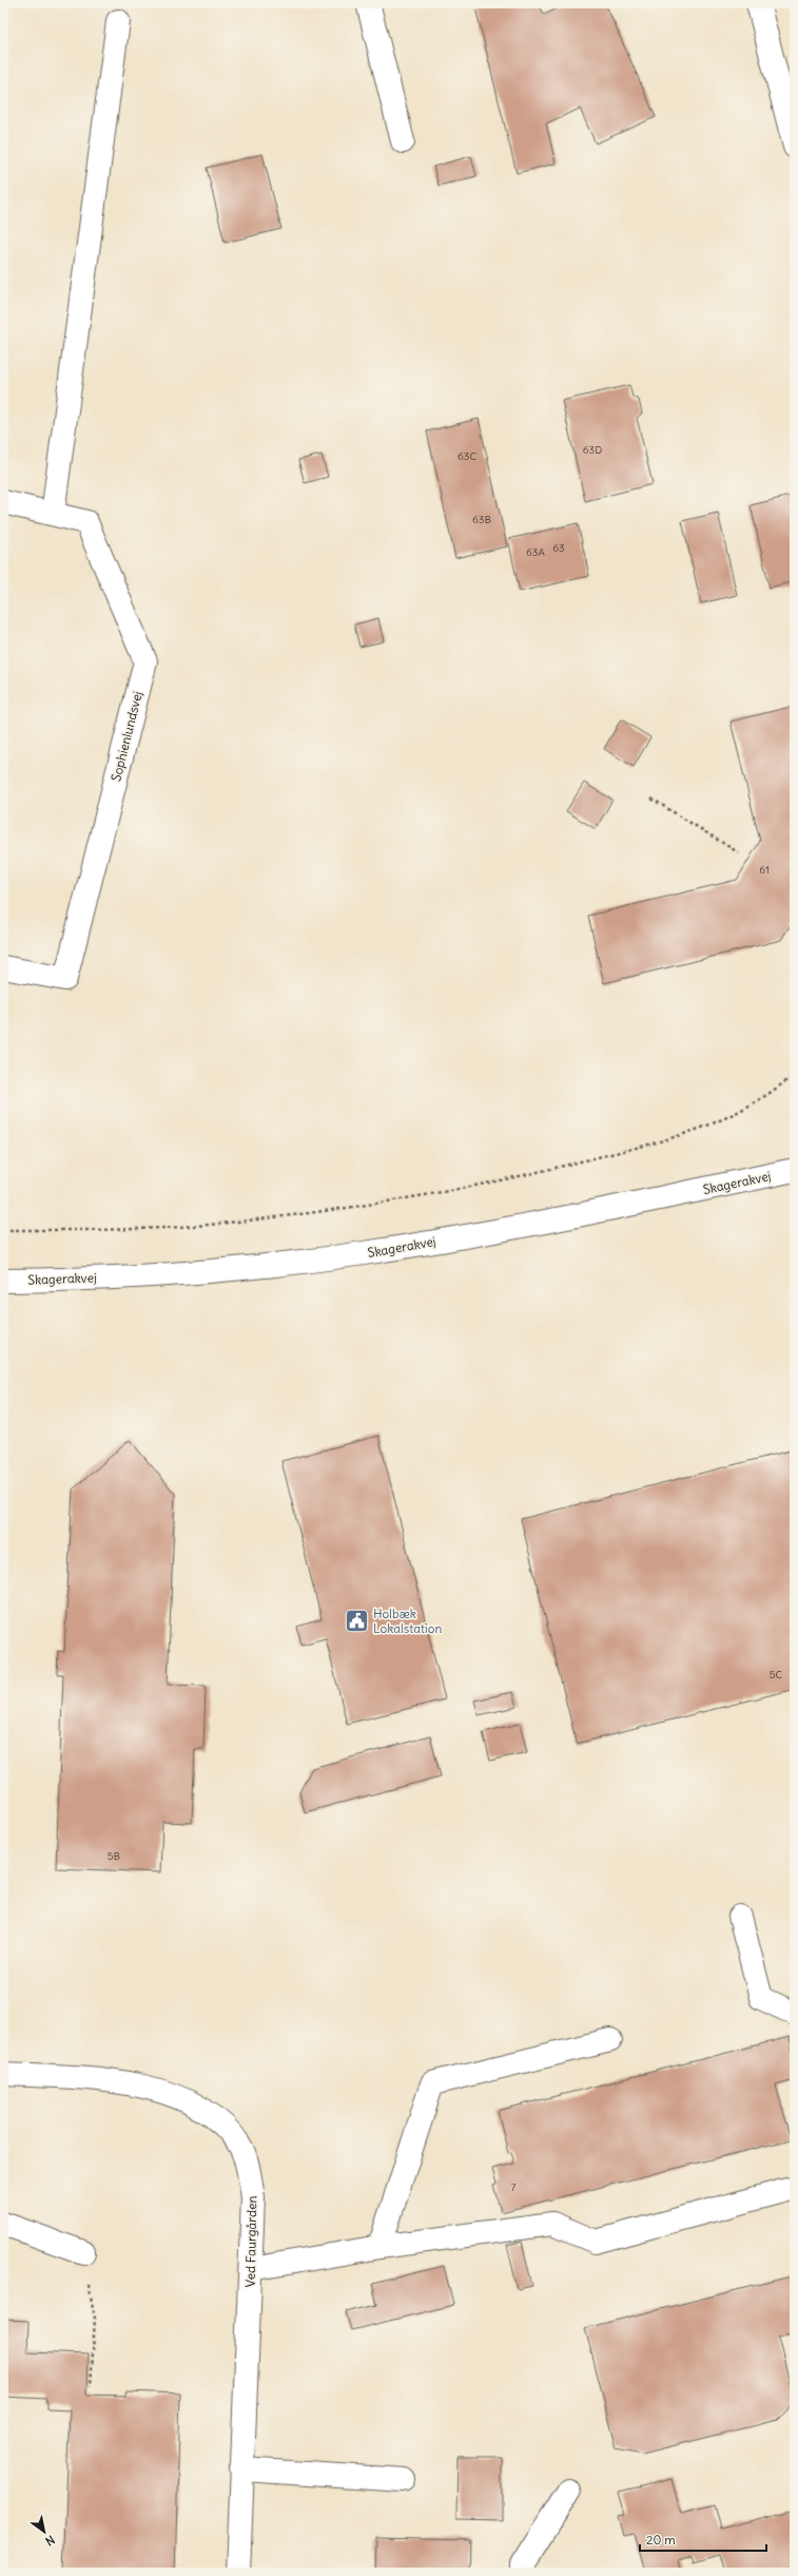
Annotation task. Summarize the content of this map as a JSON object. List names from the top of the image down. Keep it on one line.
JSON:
{"streets":{"street":["Sophienlundsvej","Skagerakvej","Ved Faurgården"]},"places":{"public building":["Holbæk Lokalstation"]},"house_numbers":["63D","63C","63B","63","63A","61","5C","5B","7"],"scale_bar":"20 m","north":"bottom right"}
